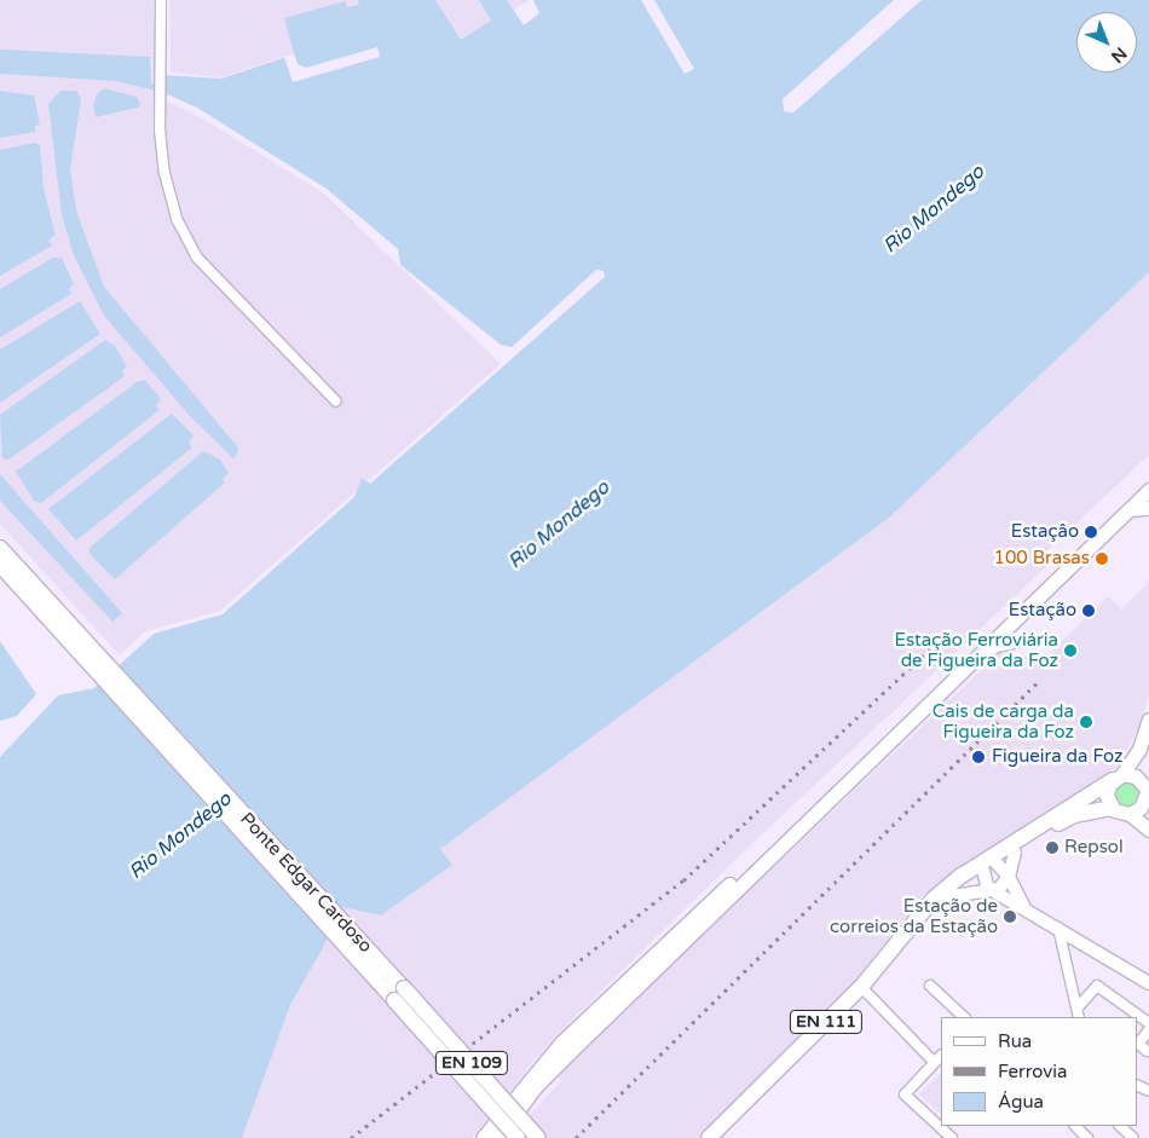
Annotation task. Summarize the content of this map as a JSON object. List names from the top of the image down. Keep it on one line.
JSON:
{"streets":{"main road":["Ponte Edgar Cardoso","EN 111","EN 109"]},"water":["Rio Mondego"],"places":["Estaçâo","100 Brasas","Estação","Estação Ferroviária de Figueira da Foz","Cais de carga da Figueira da Foz","Figueira da Foz","Repsol","Estação de correios da Estação"],"legend":["Rua","Ferrovia","Água"],"north":"bottom right"}
